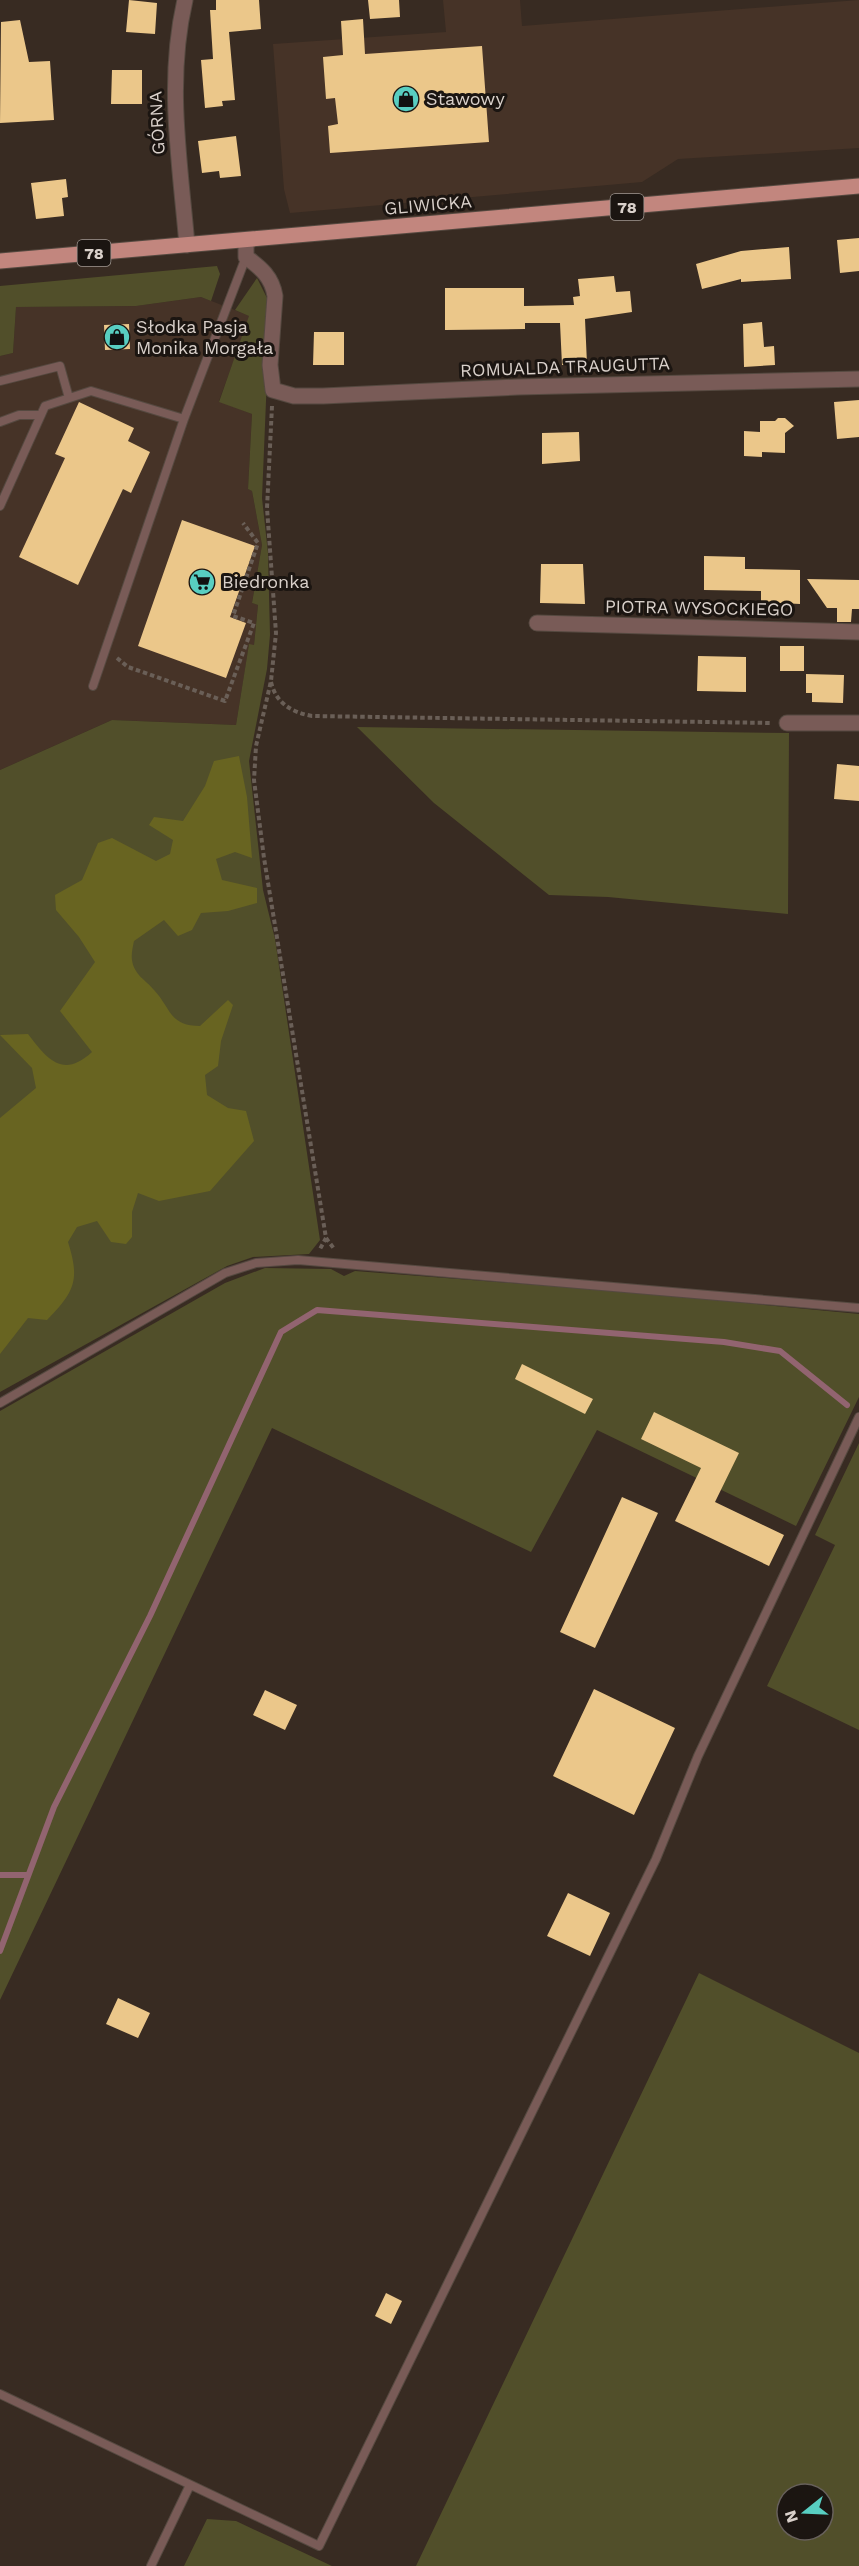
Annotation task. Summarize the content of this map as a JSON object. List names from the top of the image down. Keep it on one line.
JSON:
{"streets":{"main road":["GLIWICKA","78"],"street":["GÓRNA","ROMUALDA TRAUGUTTA","PIOTRA WYSOCKIEGO"]},"crossings":[["GÓRNA","GLIWICKA"]],"places":{"shop":["Stawowy","Słodka Pasja Monika Morgała"],"supermarket":["Biedronka"]},"north":"left"}
